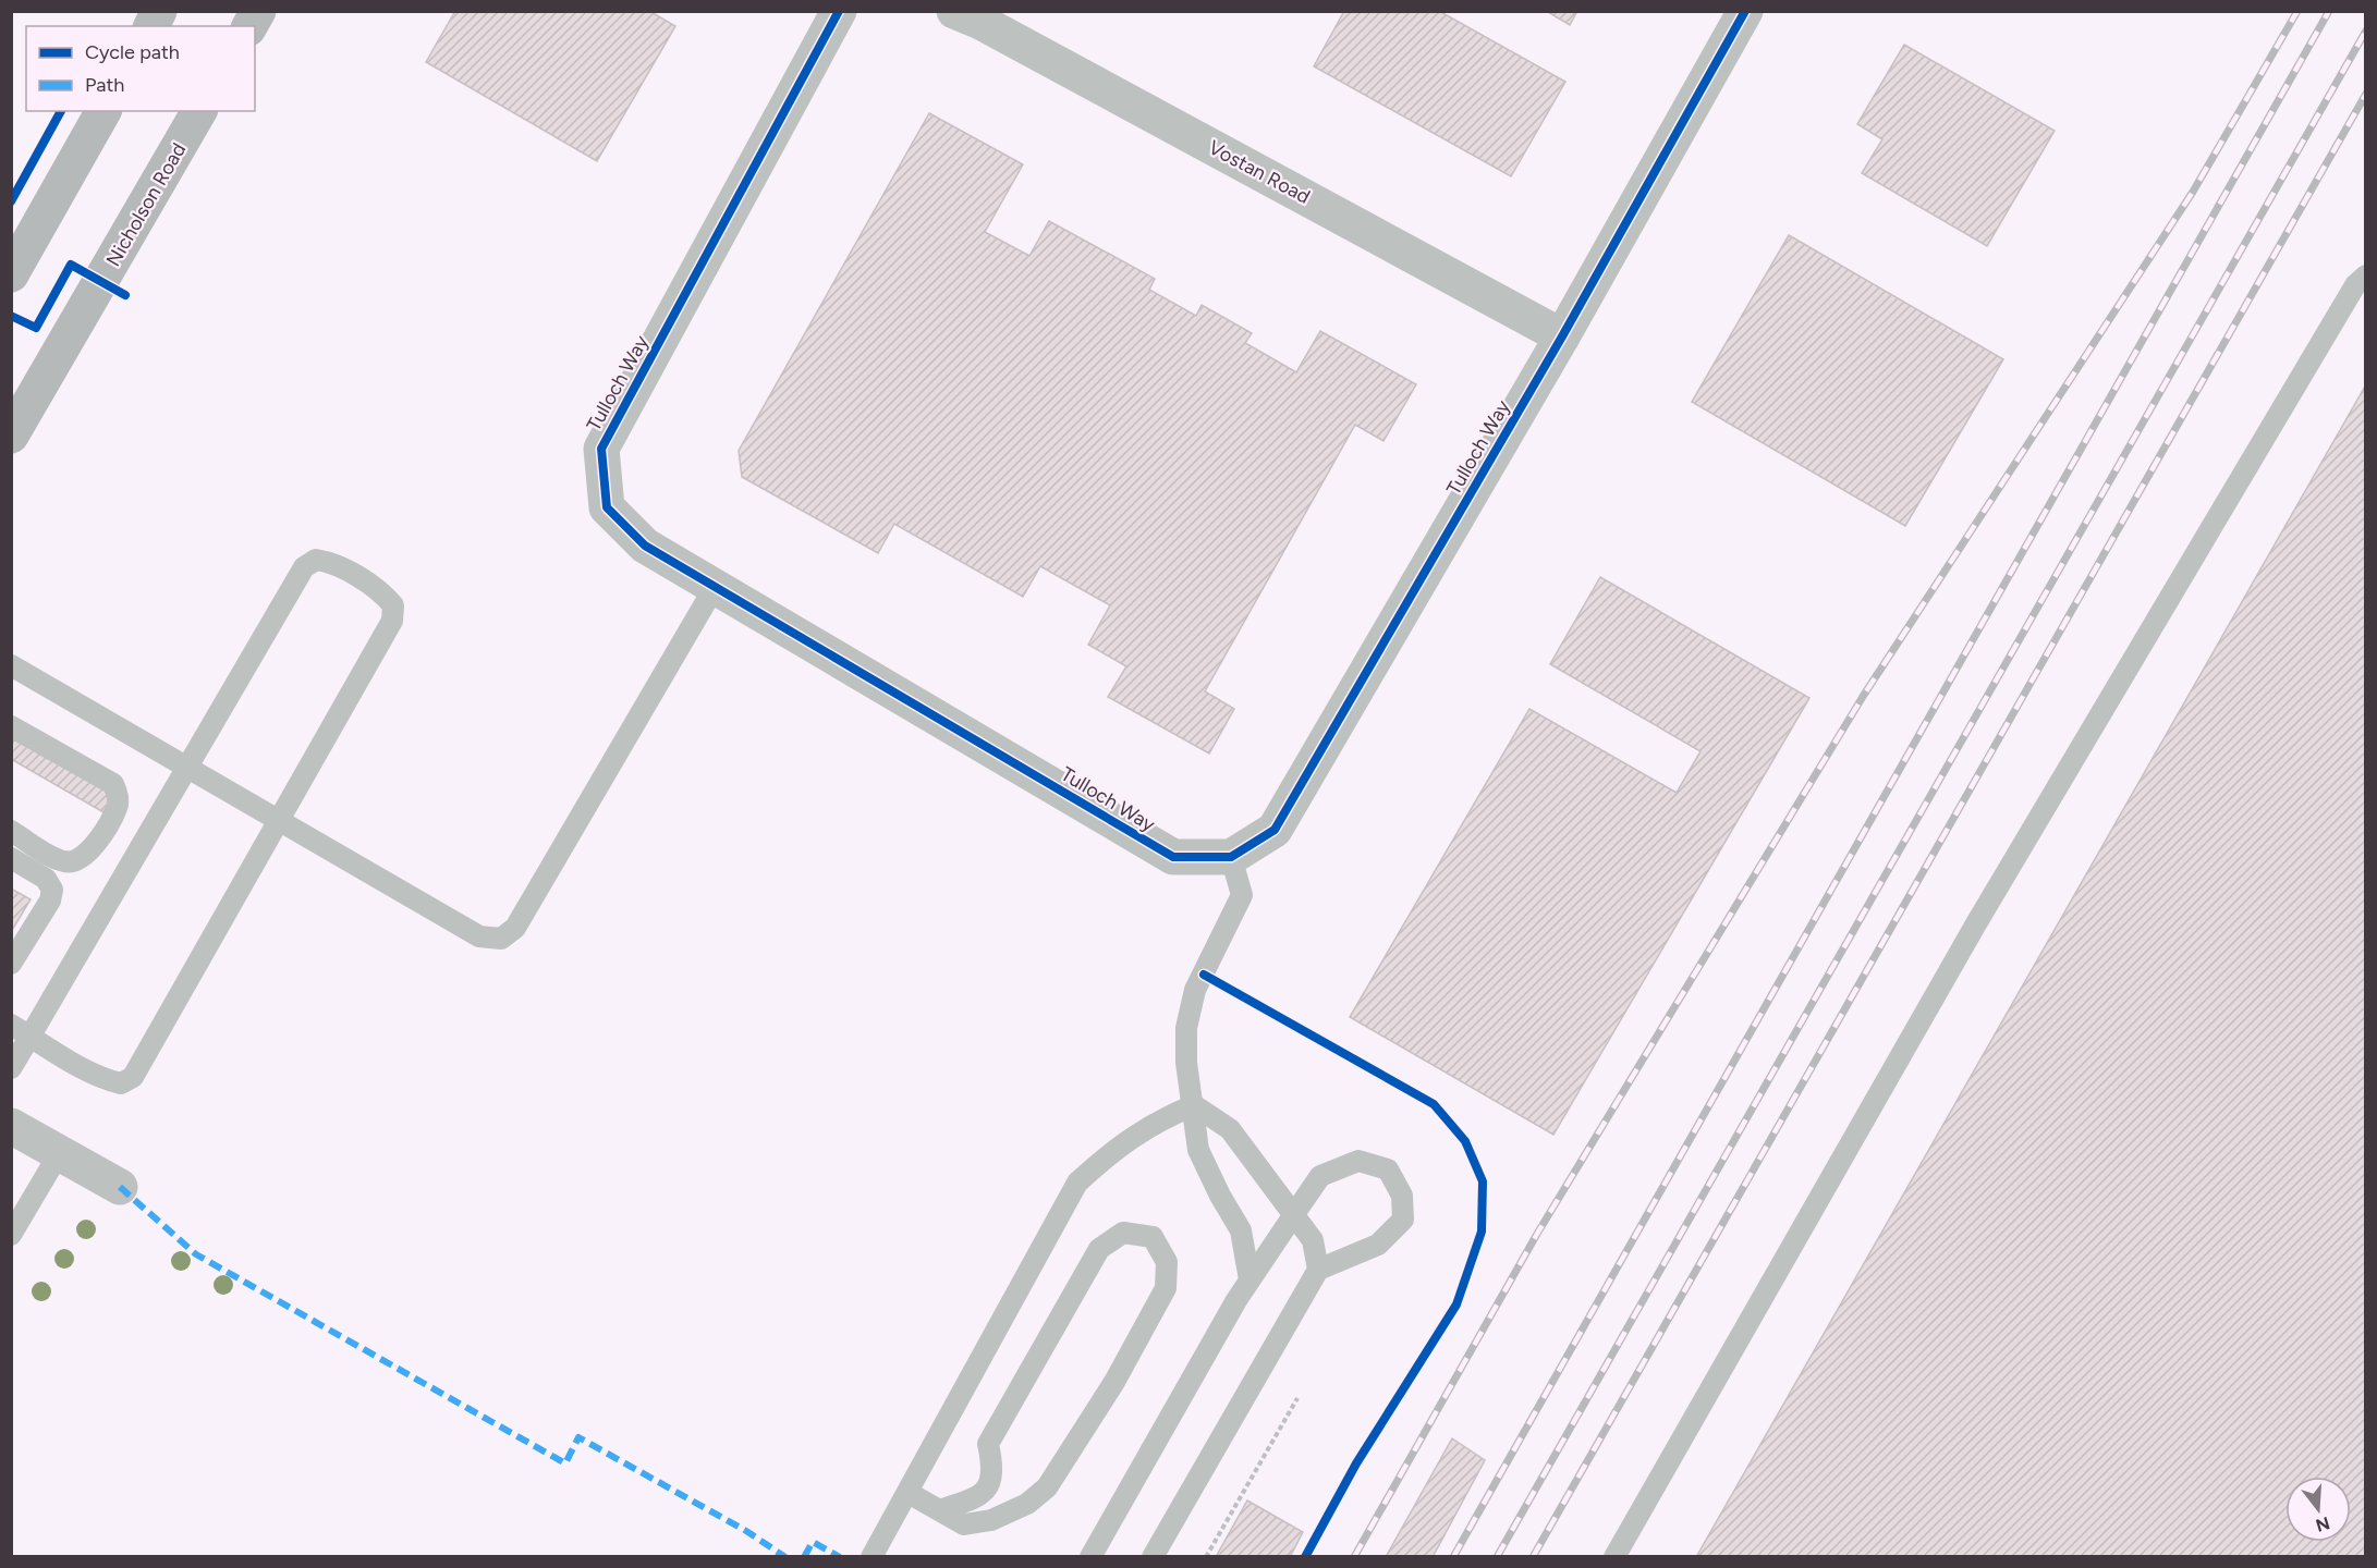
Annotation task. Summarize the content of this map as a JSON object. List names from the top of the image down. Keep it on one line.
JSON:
{"streets":{"main road":["Nicholson Road"],"street":["Vostan Road","Tulloch Way"]},"crossings":[["Vostan Road","Tulloch Way"]],"legend":["Cycle path","Path"],"north":"bottom"}
